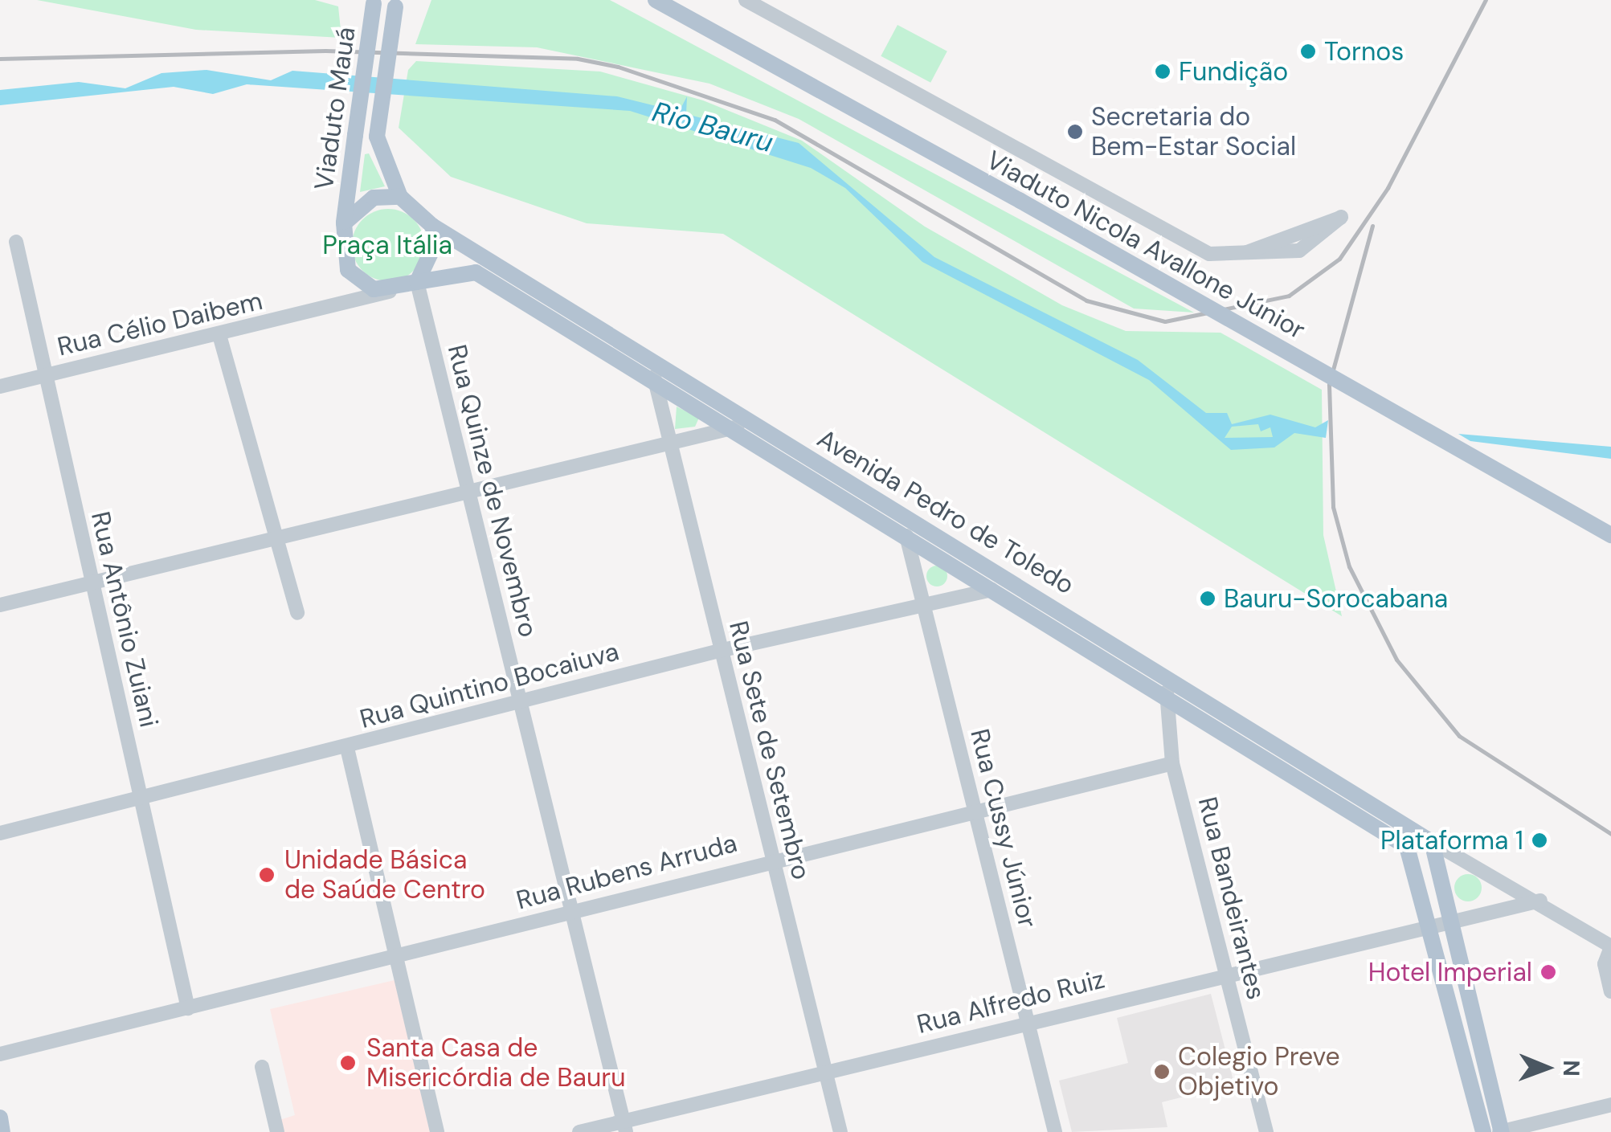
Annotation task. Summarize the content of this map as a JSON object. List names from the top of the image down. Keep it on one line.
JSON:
{"streets":{"main road":["Viaduto Mauá","Viaduto Nicola Avallone Júnior","Avenida Pedro de Toledo"],"street":["Rua Célio Daibem","Rua Quinze de Novembro","Rua Antônio Zuiani","Rua Quintino Bocaiuva","Rua Sete de Setembro","Rua Cussy Júnior","Rua Rubens Arruda","Rua Bandeirantes","Rua Alfredo Ruiz"]},"crossings":[["Viaduto Mauá","Rua Célio Daibem"],["Viaduto Mauá","Rua Quinze de Novembro"],["Viaduto Mauá","Avenida Pedro de Toledo"],["Rua Célio Daibem","Rua Quinze de Novembro"],["Rua Célio Daibem","Avenida Pedro de Toledo"],["Rua Célio Daibem","Rua Antônio Zuiani"],["Rua Quinze de Novembro","Avenida Pedro de Toledo"],["Rua Quinze de Novembro","Rua Quintino Bocaiuva"],["Rua Quinze de Novembro","Rua Rubens Arruda"],["Rua Quinze de Novembro","Rua Alfredo Ruiz"],["Avenida Pedro de Toledo","Rua Quintino Bocaiuva"],["Avenida Pedro de Toledo","Rua Sete de Setembro"],["Avenida Pedro de Toledo","Rua Cussy Júnior"],["Avenida Pedro de Toledo","Rua Bandeirantes"],["Avenida Pedro de Toledo","Rua Alfredo Ruiz"],["Rua Antônio Zuiani","Rua Quintino Bocaiuva"],["Rua Antônio Zuiani","Rua Rubens Arruda"],["Rua Quintino Bocaiuva","Rua Sete de Setembro"],["Rua Quintino Bocaiuva","Rua Cussy Júnior"],["Rua Sete de Setembro","Rua Rubens Arruda"],["Rua Sete de Setembro","Rua Alfredo Ruiz"],["Rua Cussy Júnior","Rua Rubens Arruda"],["Rua Cussy Júnior","Rua Alfredo Ruiz"],["Rua Rubens Arruda","Rua Bandeirantes"],["Rua Bandeirantes","Rua Alfredo Ruiz"]],"water":["Rio Bauru"],"parks":["Praça Itália"],"places":["Tornos","Fundição","Secretaria do Bem-Estar Social","Bauru-Sorocabana","Plataforma 1","Unidade Básica de Saúde Centro","Hotel Imperial","Santa Casa de Misericórdia de Bauru","Colegio Preve Objetivo"],"north":"right"}
